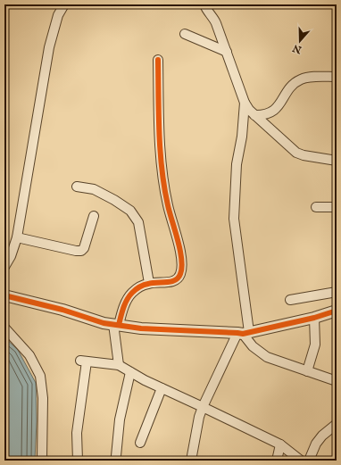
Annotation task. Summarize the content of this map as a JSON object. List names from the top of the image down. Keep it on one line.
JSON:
{"north":"bottom"}
